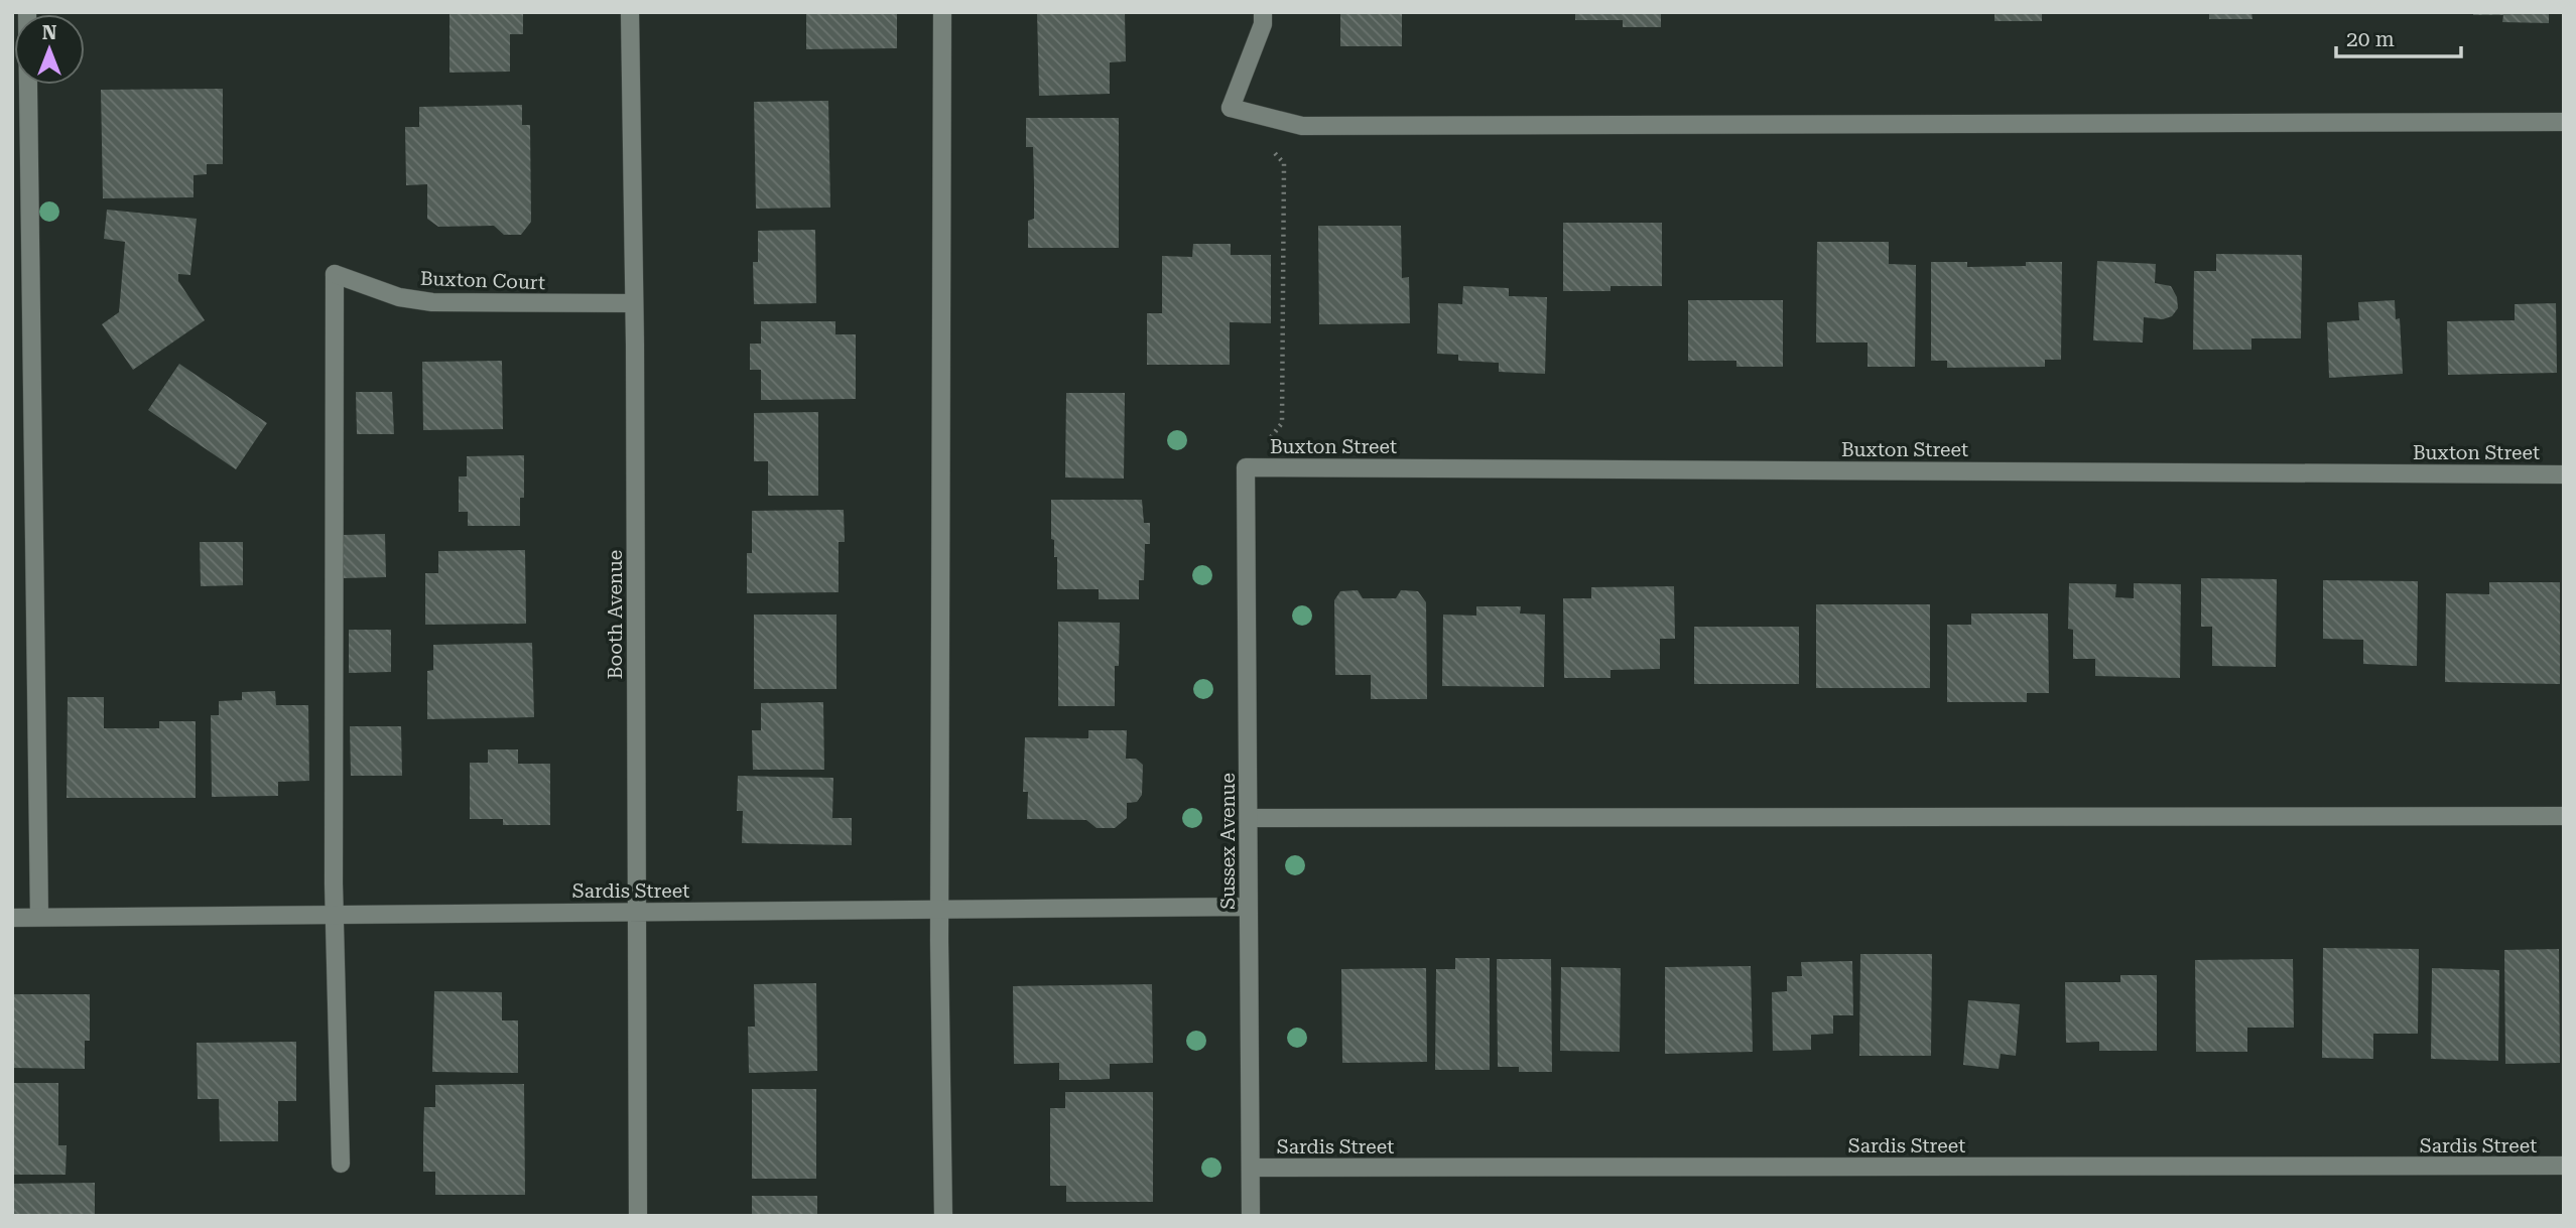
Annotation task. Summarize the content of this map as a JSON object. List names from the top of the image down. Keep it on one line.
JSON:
{"streets":{"street":["Buxton Court","Buxton Street","Booth Avenue","Sussex Avenue","Sardis Street"]},"crossings":[["Buxton Court","Booth Avenue"],["Buxton Court","Sardis Street"],["Buxton Street","Sussex Avenue"],["Booth Avenue","Sardis Street"],["Sussex Avenue","Sardis Street"]],"scale_bar":"20 m","north":"top"}
